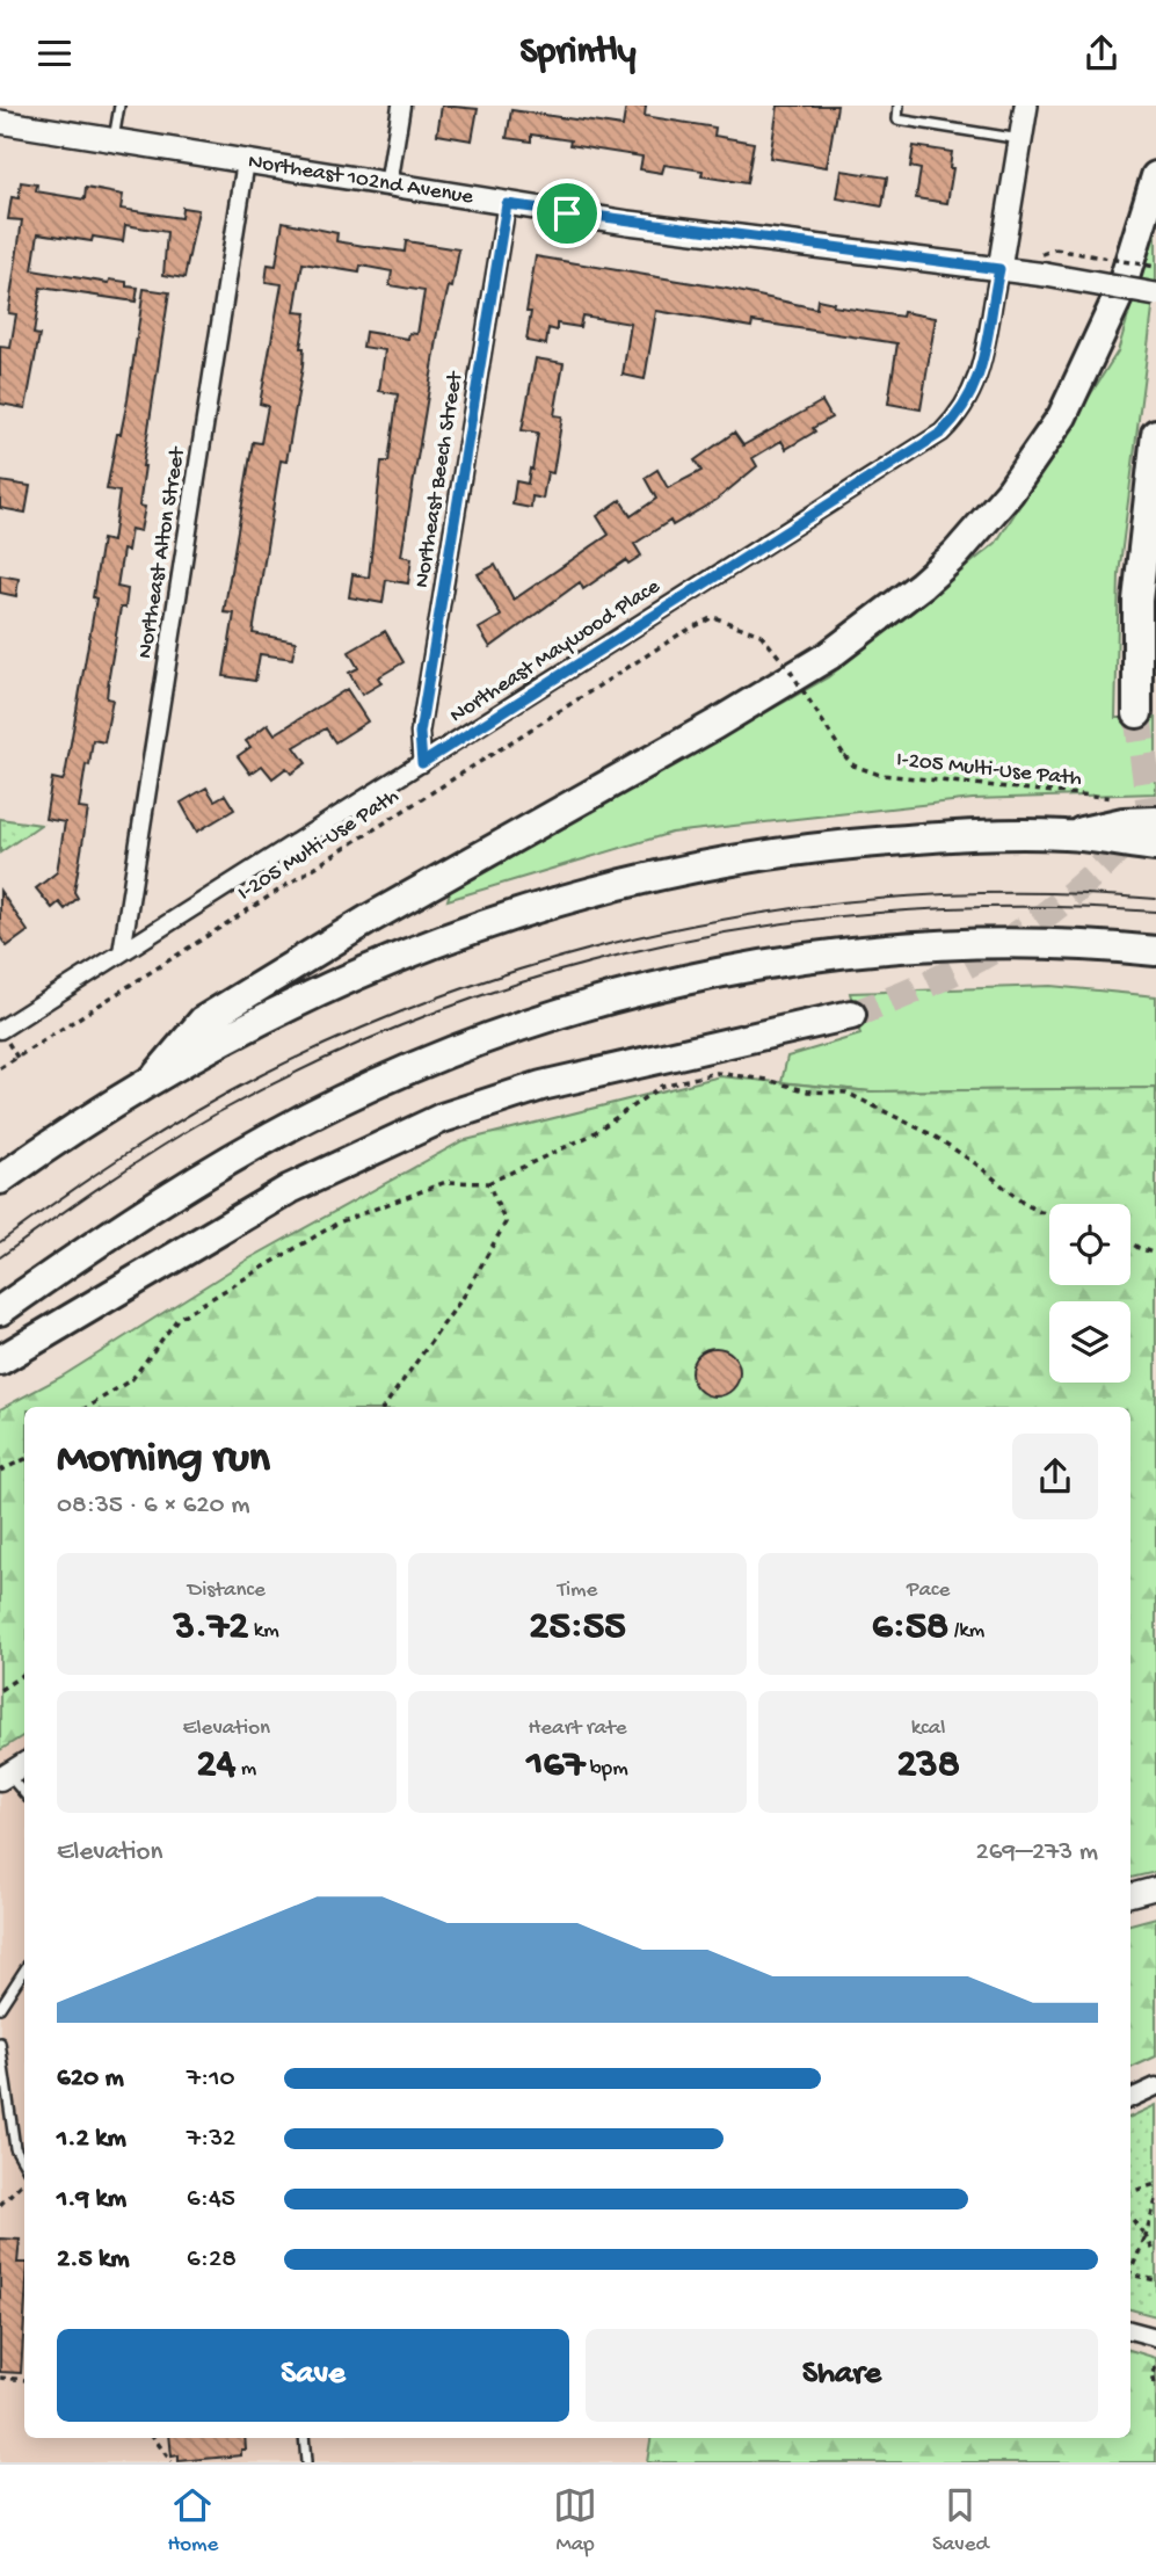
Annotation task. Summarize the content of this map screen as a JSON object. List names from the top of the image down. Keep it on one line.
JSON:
{"streets":{"main road":["Northeast 102nd Avenue"],"street":["Northeast Beech Street","Northeast Alton Street","Northeast Maywood Place"],"path":["I-205 Multi-Use Path"]},"crossings":[["Northeast 102nd Avenue","Northeast Beech Street"],["Northeast 102nd Avenue","Northeast Alton Street"],["Northeast 102nd Avenue","Northeast Maywood Place"],["Northeast Beech Street","Northeast Maywood Place"],["Northeast Alton Street","Northeast Maywood Place"]],"page":{"header":"Sprintly","heading":["Morning run","08:35 · 6 × 620 m"],"stats":[["Distance","3.72 km"],["Time","25:55"],["Pace","6:58 /km"],["Elevation","24 m"],["Heart rate","167 bpm"],["kcal","238"]],"chart":["Elevation","269–273 m"],"list":[{"name":"620 m","note":"7:10"},{"name":"1.2 km","note":"7:32"},{"name":"1.9 km","note":"6:45"},{"name":"2.5 km","note":"6:28"}],"buttons":["Save","Share"],"tabs":["Home","Map","Saved"]}}
